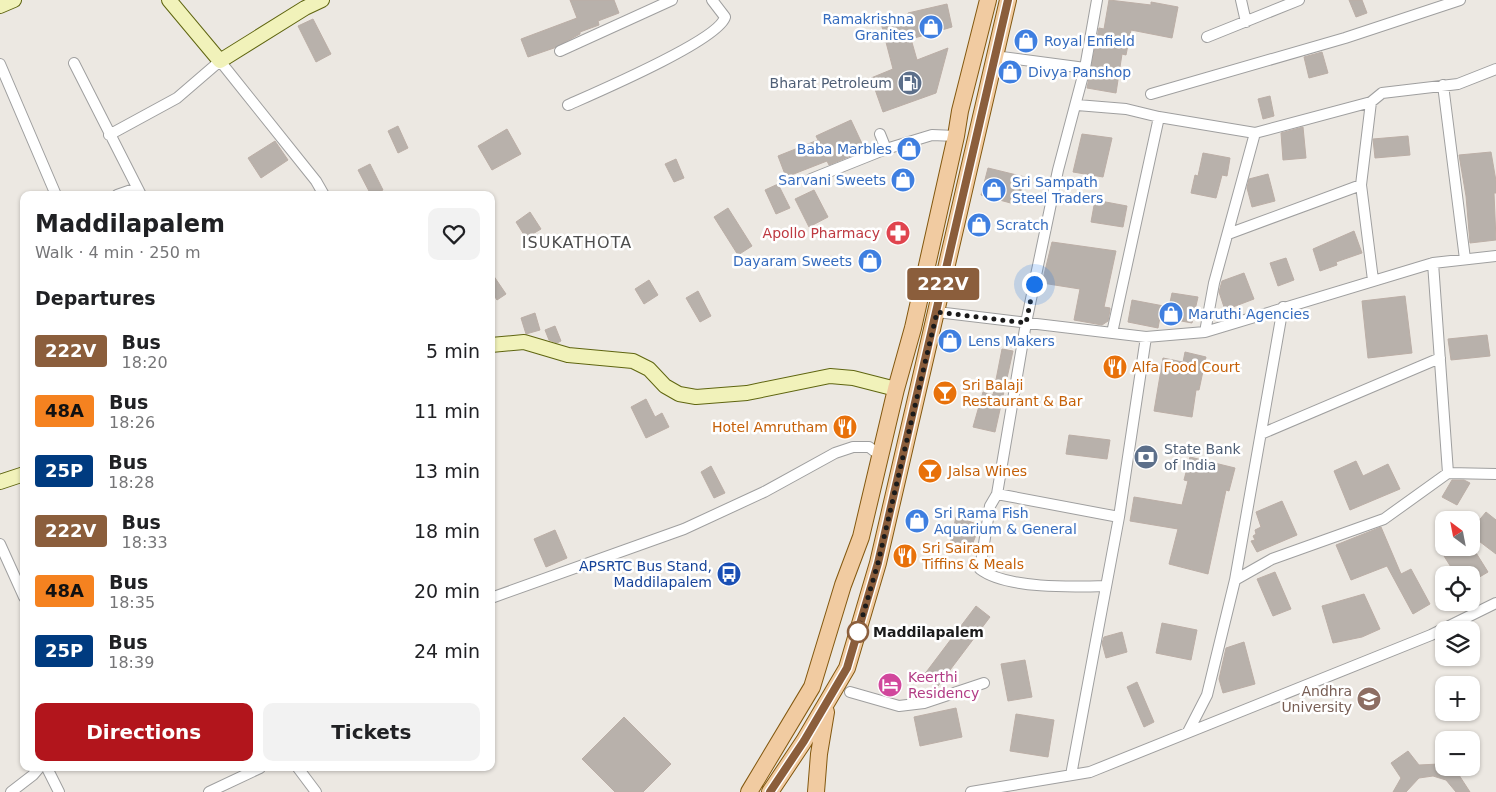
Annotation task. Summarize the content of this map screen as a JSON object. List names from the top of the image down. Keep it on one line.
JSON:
{"districts":["ISUKATHOTA"],"places":{"shop":["Ramakrishna Granites","Royal Enfield","Divya Panshop","Baba Marbles","Sarvani Sweets","Sri Sampath Steel Traders","Scratch","Dayaram Sweets","Maruthi Agencies","Lens Makers","Sri Rama Fish Aquarium & General"],"fuel station":["Bharat Petroleum"],"pharmacy":["Apollo Pharmacy"],"restaurant":["Alfa Food Court","Hotel Amrutham","Sri Sairam Tiffins & Meals"],"bar":["Sri Balaji Restaurant & Bar","Jalsa Wines"],"bank":["State Bank of India"],"bus stop":["APSRTC Bus Stand, Maddilapalem"],"other":["Maddilapalem"],"hotel":["Keerthi Residency"],"school or university":["Andhra University"]},"lines":["bus line 222V"],"north":"top left","page":{"on_map":"222V","heading":[["Maddilapalem","Walk · 4 min · 250 m"],"Departures"],"list":[{"mark":"222V","name":"Bus","note":"18:20","value":"5 min"},{"mark":"48A","name":"Bus","note":"18:26","value":"11 min"},{"mark":"25P","name":"Bus","note":"18:28","value":"13 min"},{"mark":"222V","name":"Bus","note":"18:33","value":"18 min"},{"mark":"48A","name":"Bus","note":"18:35","value":"20 min"},{"mark":"25P","name":"Bus","note":"18:39","value":"24 min"}],"map_buttons":["+","−"],"buttons":["Directions","Tickets"]}}
